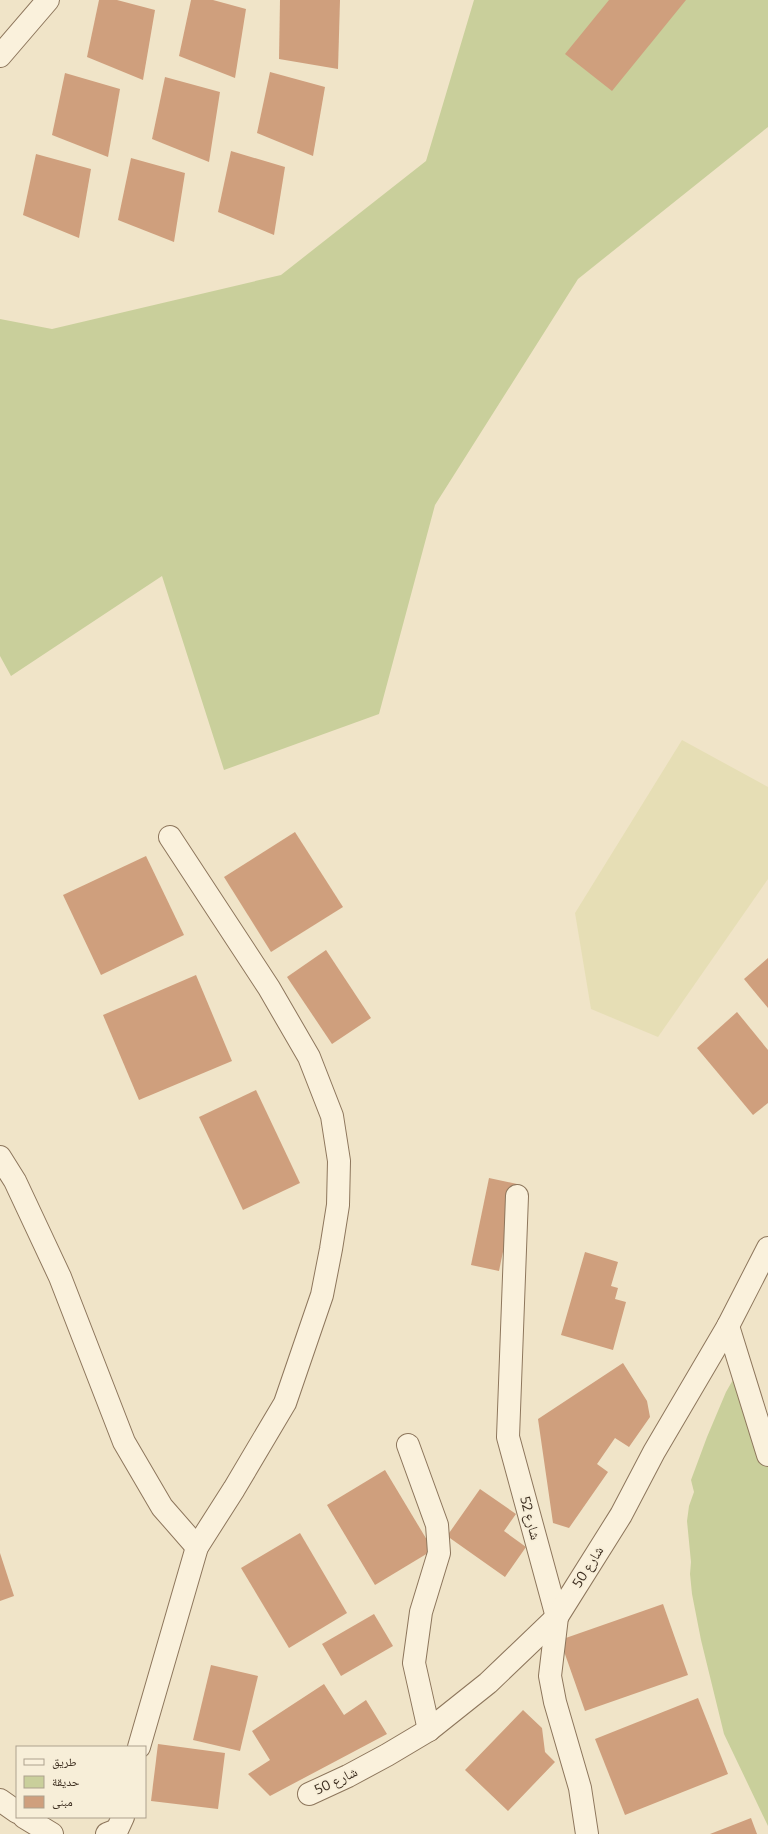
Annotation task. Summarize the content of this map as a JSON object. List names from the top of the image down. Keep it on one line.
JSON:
{"streets":{"street":["شارع 52","شارع 50"]},"crossings":[["شارع 52","شارع 50"]],"legend":["طريق","حديقة","مبنى"]}
